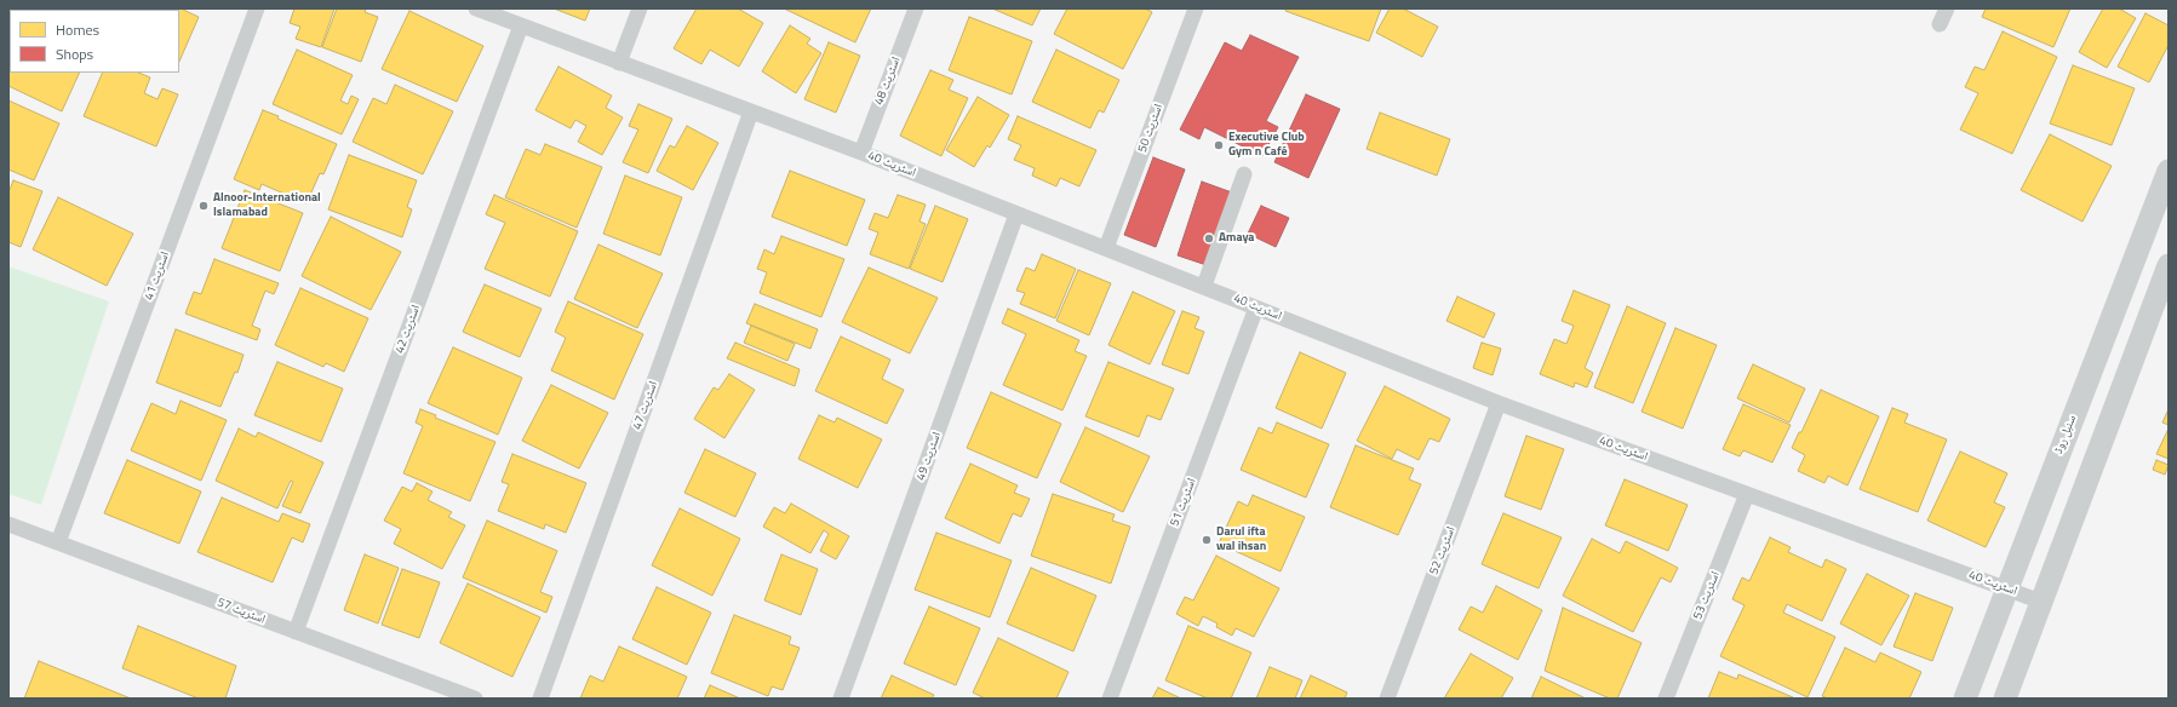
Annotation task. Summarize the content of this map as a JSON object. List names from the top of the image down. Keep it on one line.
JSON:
{"streets":{"street":["اسٹریٹ 48","اسٹریٹ 50","اسٹریٹ 40","اسٹریٹ 41","اسٹریٹ 42","اسٹریٹ 47","سنبل روڈ","اسٹریٹ 49","اسٹریٹ 51","اسٹریٹ 52","اسٹریٹ 53","اسٹریٹ 57"]},"crossings":[["اسٹریٹ 48","اسٹریٹ 40"],["اسٹریٹ 50","اسٹریٹ 40"],["اسٹریٹ 40","اسٹریٹ 42"],["اسٹریٹ 40","اسٹریٹ 47"],["اسٹریٹ 40","سنبل روڈ"],["اسٹریٹ 40","اسٹریٹ 49"],["اسٹریٹ 40","اسٹریٹ 51"],["اسٹریٹ 40","اسٹریٹ 52"],["اسٹریٹ 40","اسٹریٹ 53"],["اسٹریٹ 41","اسٹریٹ 57"],["اسٹریٹ 42","اسٹریٹ 57"]],"places":["Executive Club Gym n Café","Alnoor-International Islamabad","Amaya","Darul ifta wal ihsan"],"legend":["Homes","Shops"]}
